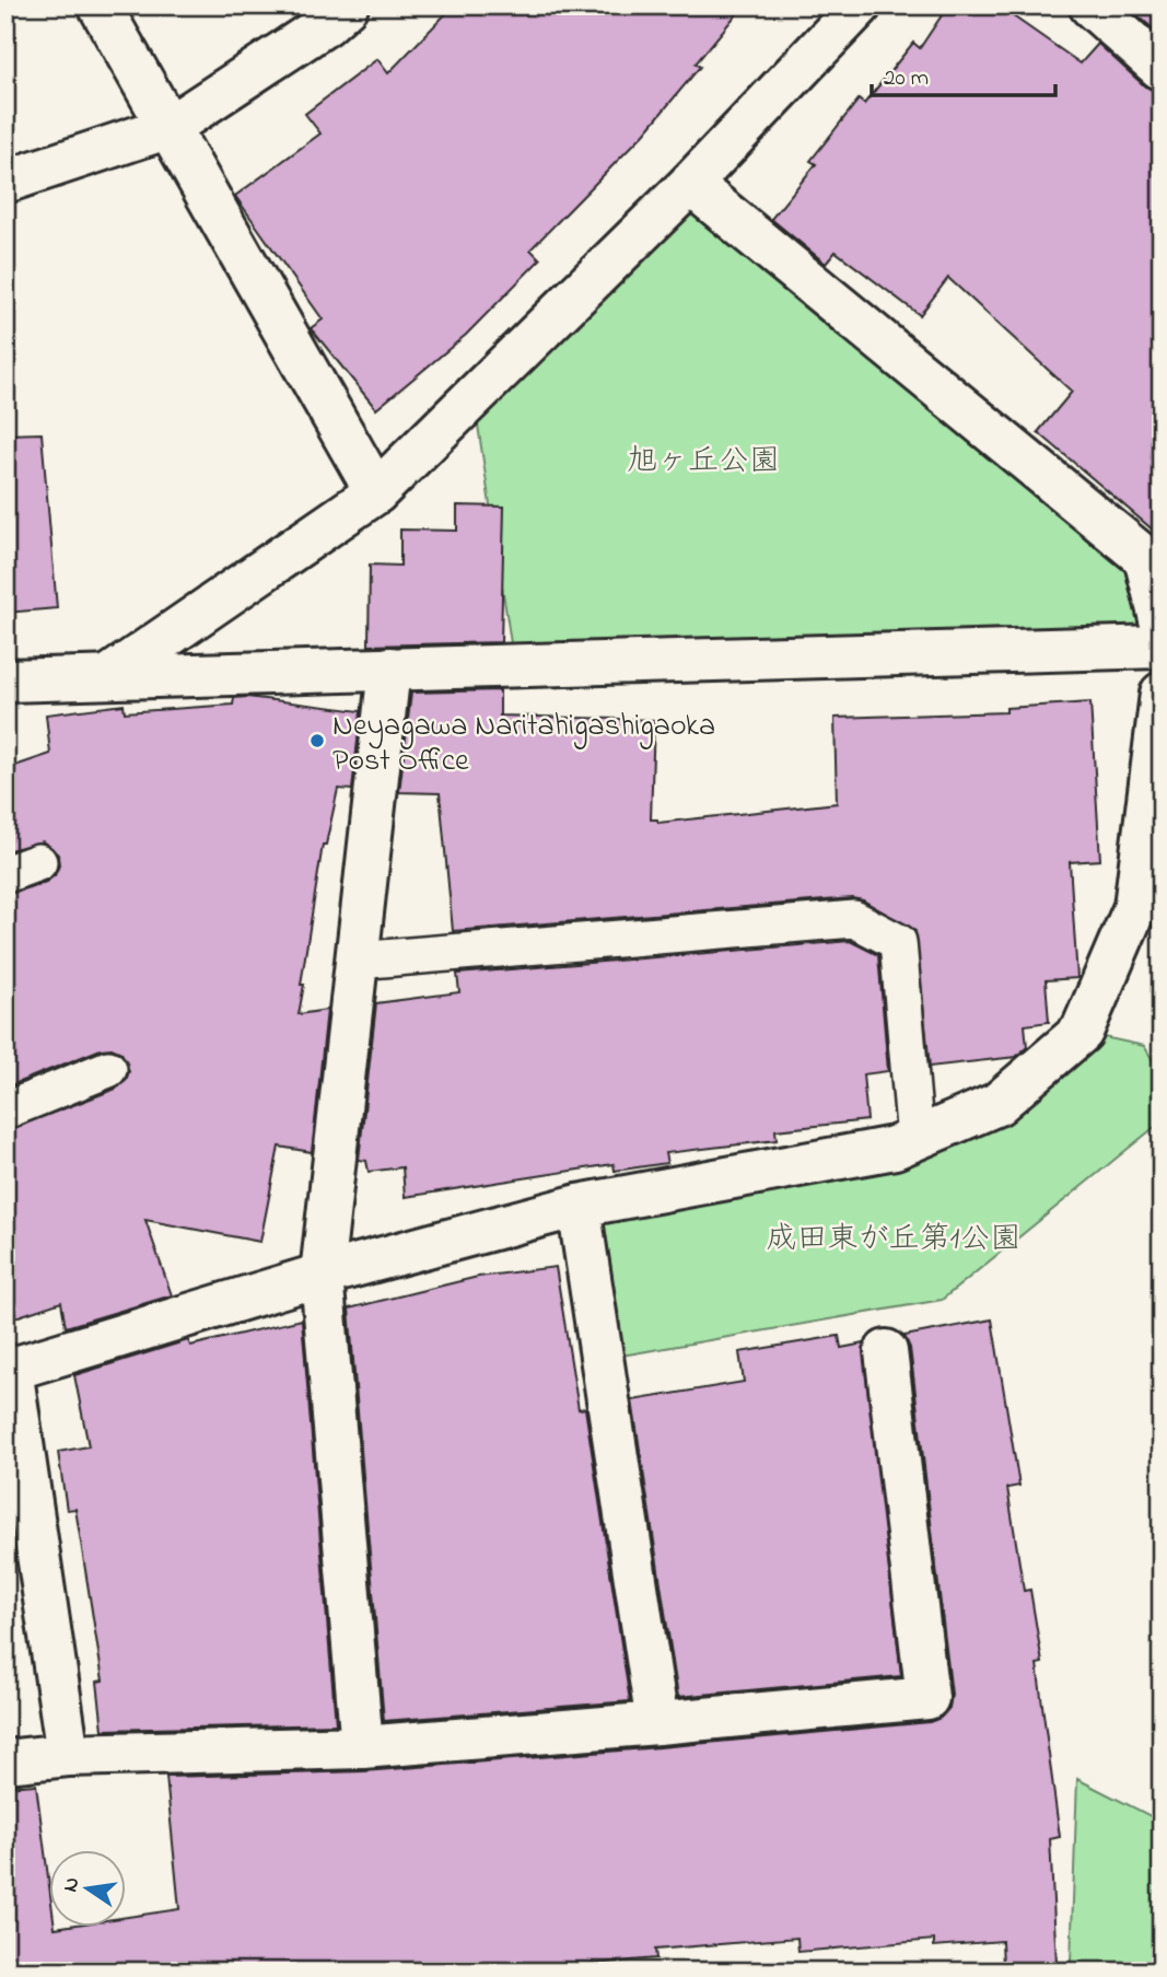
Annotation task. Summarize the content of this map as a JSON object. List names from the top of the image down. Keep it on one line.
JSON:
{"parks":["旭ヶ丘公園","成田東が丘第1公園"],"places":["Neyagawa Naritahigashigaoka Post Office"],"scale_bar":"20 m","north":"left"}
